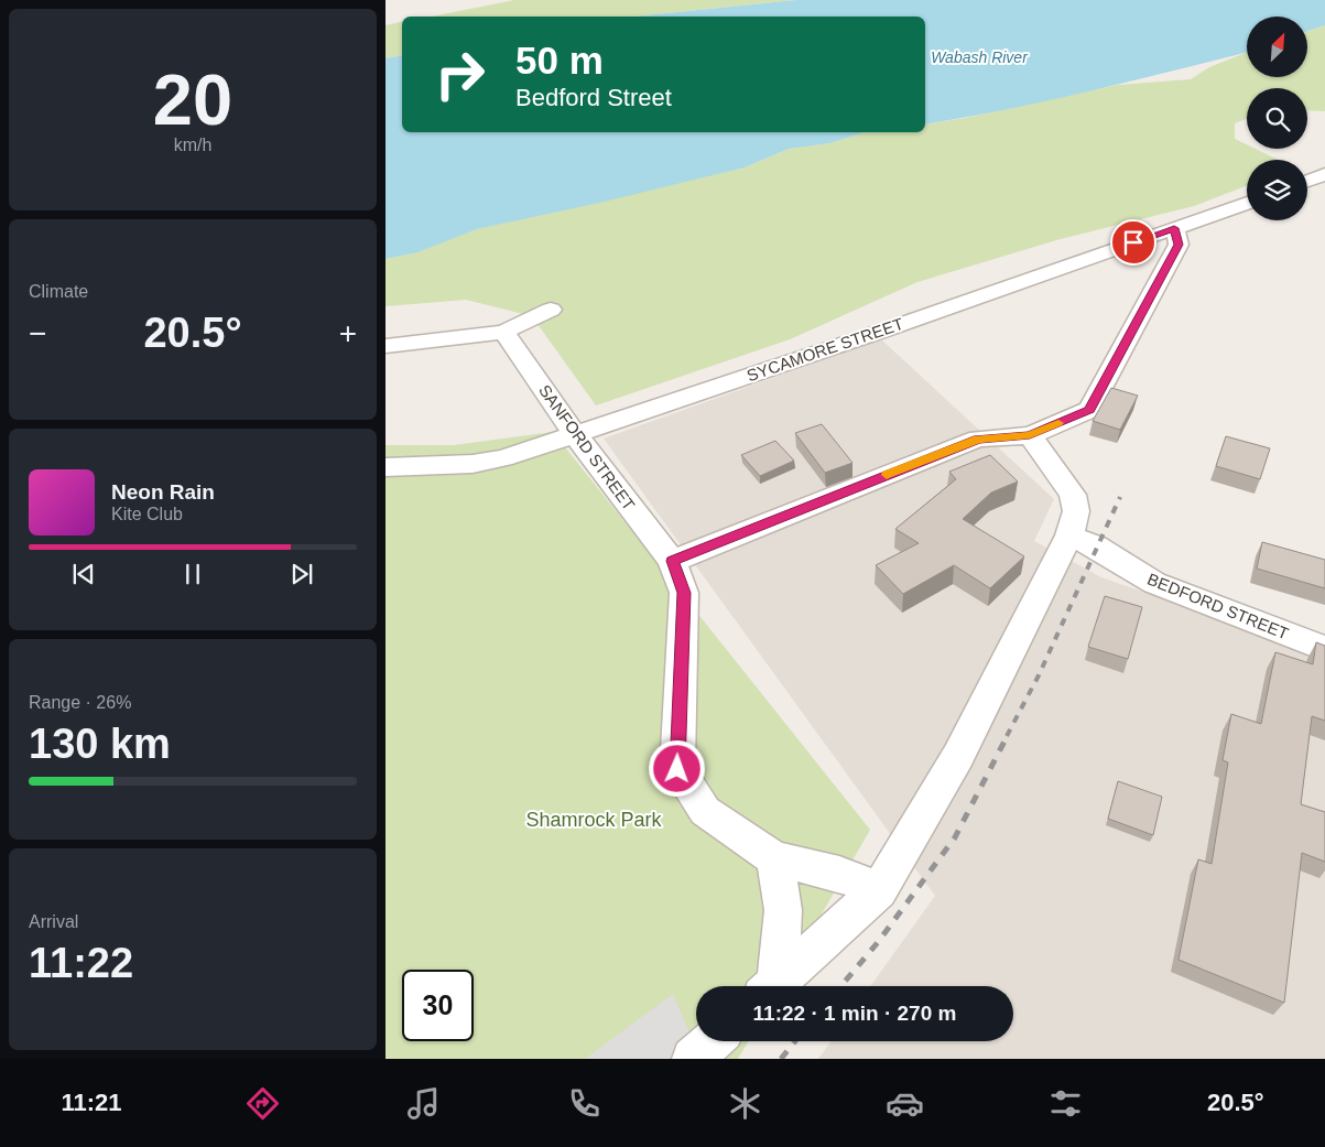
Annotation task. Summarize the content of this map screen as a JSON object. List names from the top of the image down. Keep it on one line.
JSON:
{"streets":{"street":["SYCAMORE STREET","SANFORD STREET","BEDFORD STREET"]},"crossings":[["SYCAMORE STREET","SANFORD STREET"]],"water":["Wabash River"],"parks":["Shamrock Park"],"north":"top right","page":{"tile":[["20","km/h"],"Climate",["Range · 26%","130 km"],["Arrival","11:22"]],"turn":["50 m","Bedford Street"],"heat":["−","20.5°","+"],"song":["Neon Rain","Kite Club"],"limit":"30","trip":"11:22 · 1 min · 270 m","tabs":["11:21","20.5°"]}}
